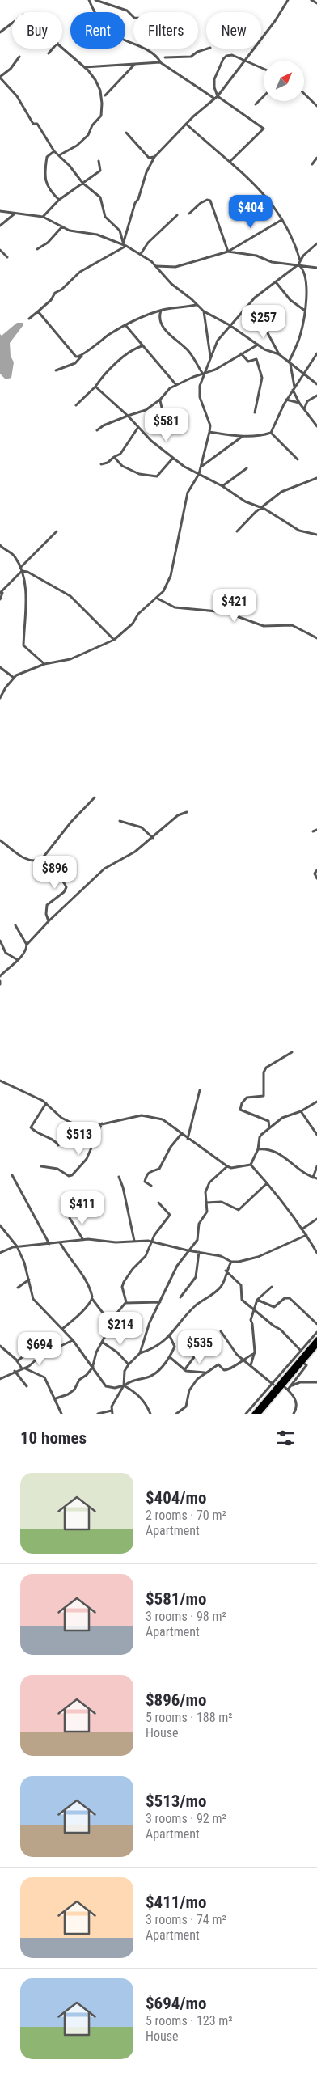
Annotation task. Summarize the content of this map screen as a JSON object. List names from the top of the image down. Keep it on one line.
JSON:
{"north":"top right","page":{"chip":["Buy","Rent","Filters","New"],"price":["$404","$257","$581","$421","$896","$513","$411","$214","$535","$694"],"heading":"10 homes","list":[{"name":"$404/mo","note":"2 rooms · 70 m² · Apartment"},{"name":"$581/mo","note":"3 rooms · 98 m² · Apartment"},{"name":"$896/mo","note":"5 rooms · 188 m² · House"},{"name":"$513/mo","note":"3 rooms · 92 m² · Apartment"},{"name":"$411/mo","note":"3 rooms · 74 m² · Apartment"},{"name":"$694/mo","note":"5 rooms · 123 m² · House"}]}}
